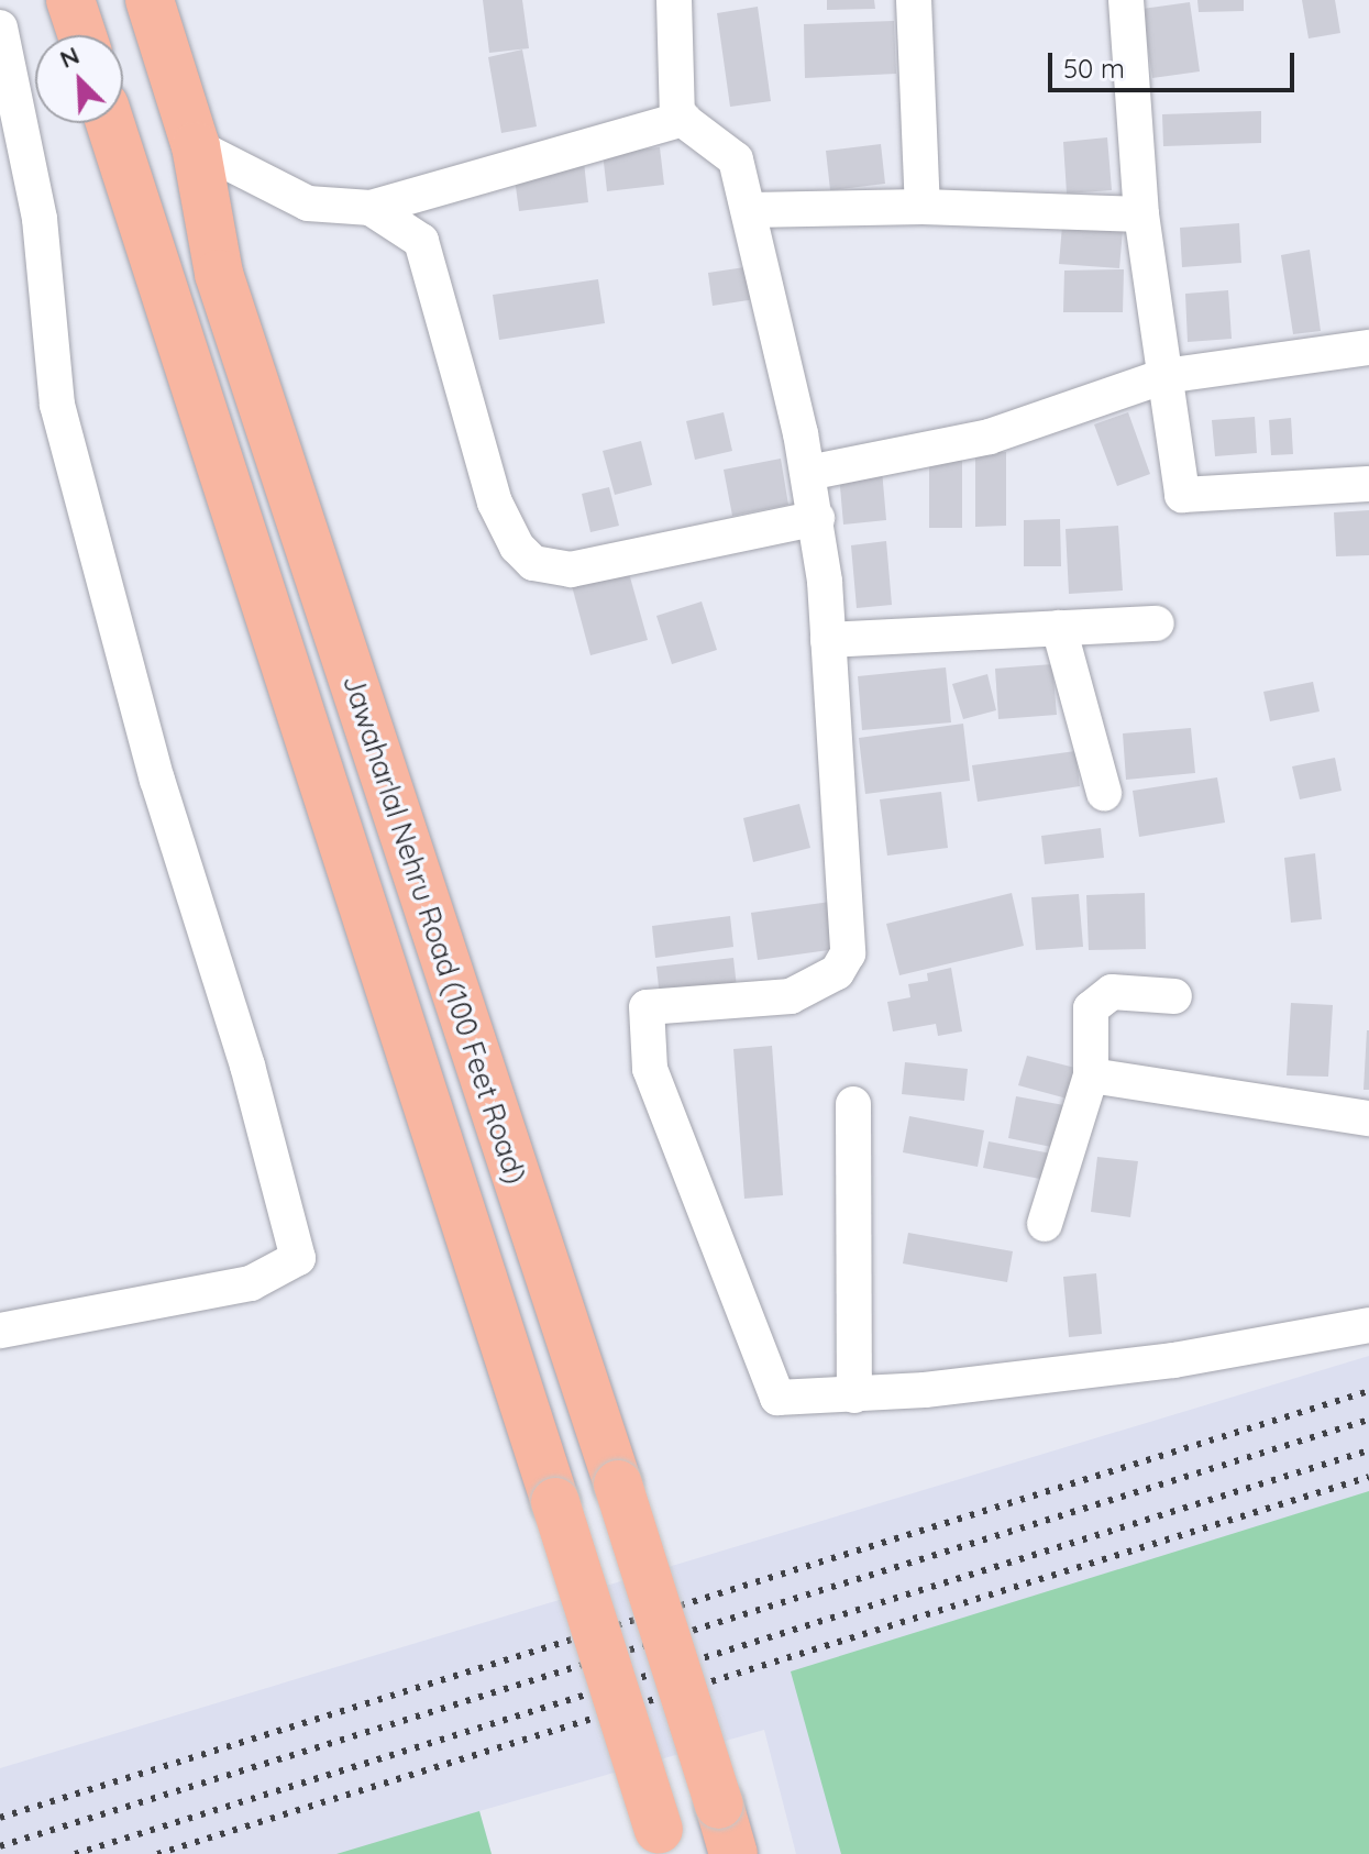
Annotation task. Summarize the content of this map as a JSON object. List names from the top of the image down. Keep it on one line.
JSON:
{"streets":{"main road":["Jawaharlal Nehru Road (100 Feet Road)"]},"scale_bar":"50 m","north":"top left"}
